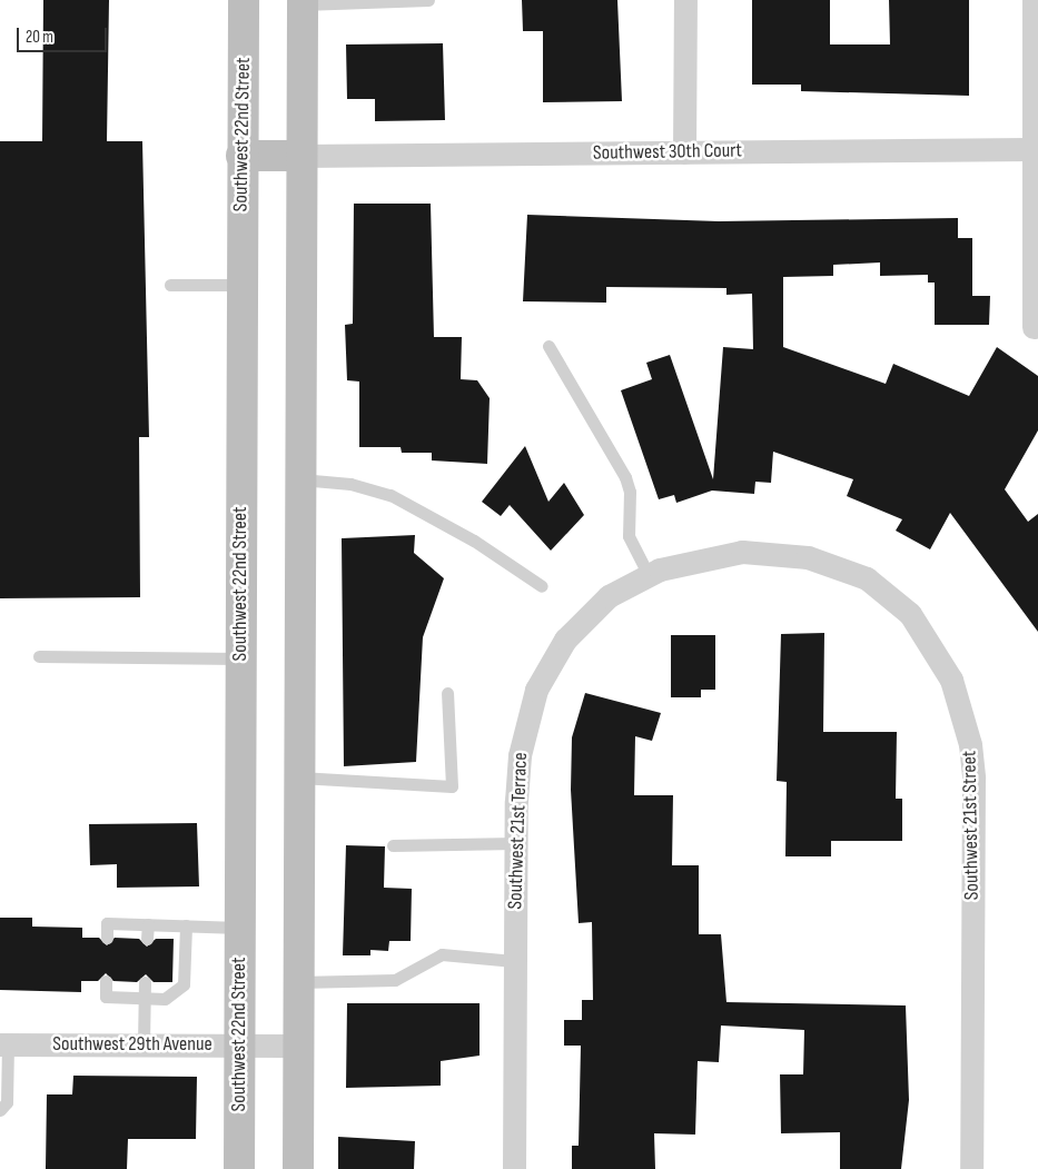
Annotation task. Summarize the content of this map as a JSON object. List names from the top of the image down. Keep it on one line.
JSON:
{"streets":{"main road":["Southwest 22nd Street"],"street":["Southwest 30th Court","Southwest 21st Street","Southwest 21st Terrace","Southwest 29th Avenue"]},"crossings":[["Southwest 22nd Street","Southwest 29th Avenue"],["Southwest 21st Street","Southwest 21st Terrace"]],"scale_bar":"20 m"}
